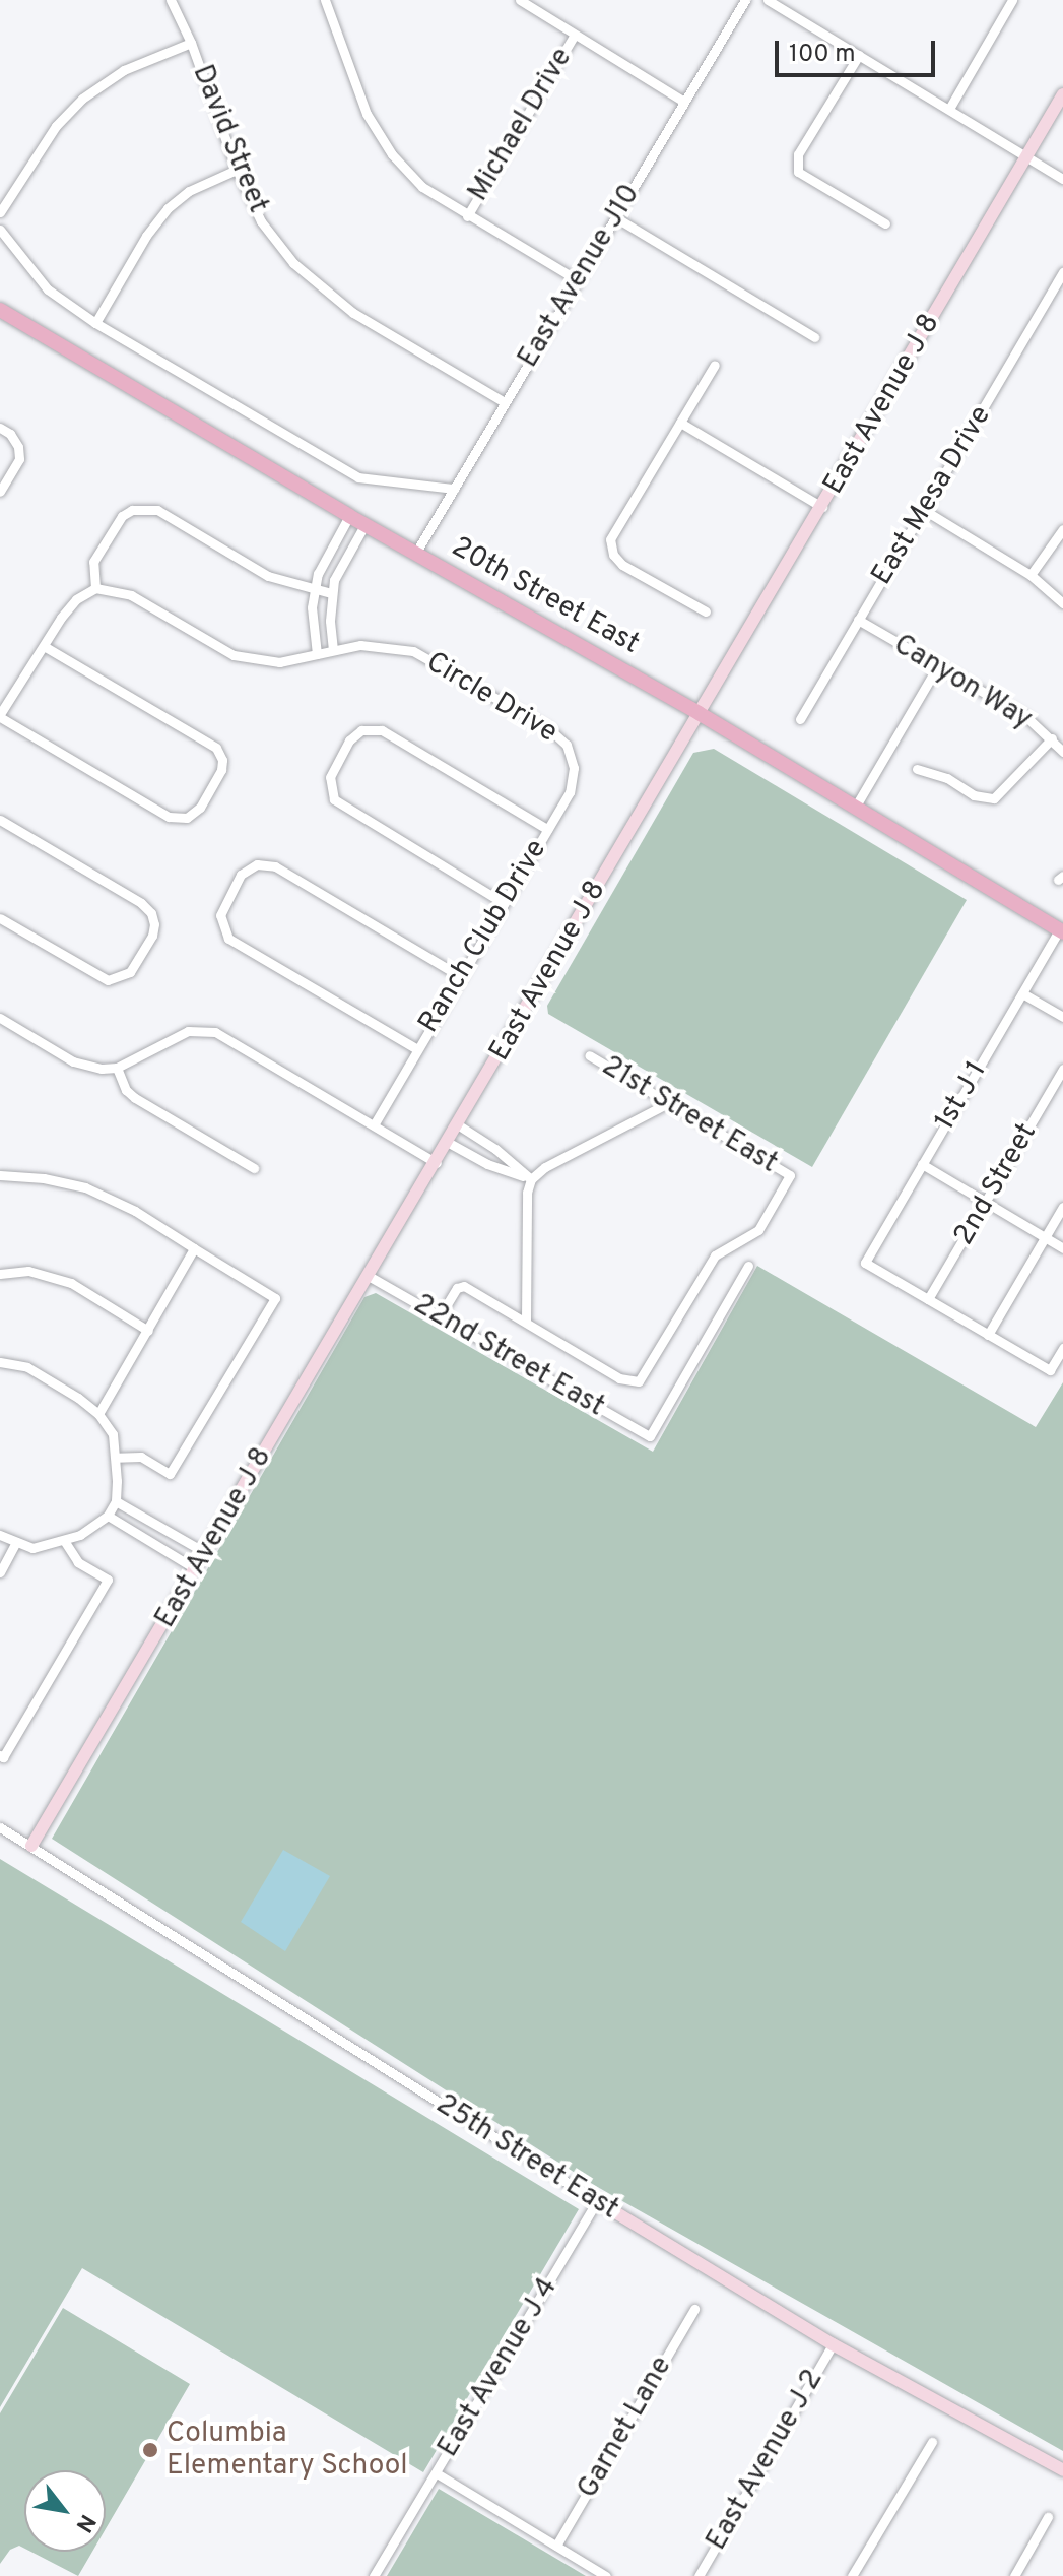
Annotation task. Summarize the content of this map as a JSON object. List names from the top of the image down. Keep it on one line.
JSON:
{"streets":{"main road":["20th Street East"],"street":["Michael Drive","David Street","East Avenue J10","East Avenue J 8","East Mesa Drive","Canyon Way","Circle Drive","Ranch Club Drive","1st J 1","21st Street East","2nd Street","22nd Street East","25th Street East","East Avenue J 4","Garnet Lane","East Avenue J 2"]},"crossings":[["David Street","East Avenue J10"],["East Avenue J10","20th Street East"],["East Avenue J 8","20th Street East"],["East Avenue J 8","22nd Street East"],["East Avenue J 8","25th Street East"],["East Mesa Drive","Canyon Way"],["20th Street East","1st J 1"],["Circle Drive","Ranch Club Drive"],["1st J 1","2nd Street"],["25th Street East","East Avenue J 4"],["25th Street East","East Avenue J 2"]],"places":["Columbia Elementary School"],"scale_bar":"100 m","north":"bottom right"}
